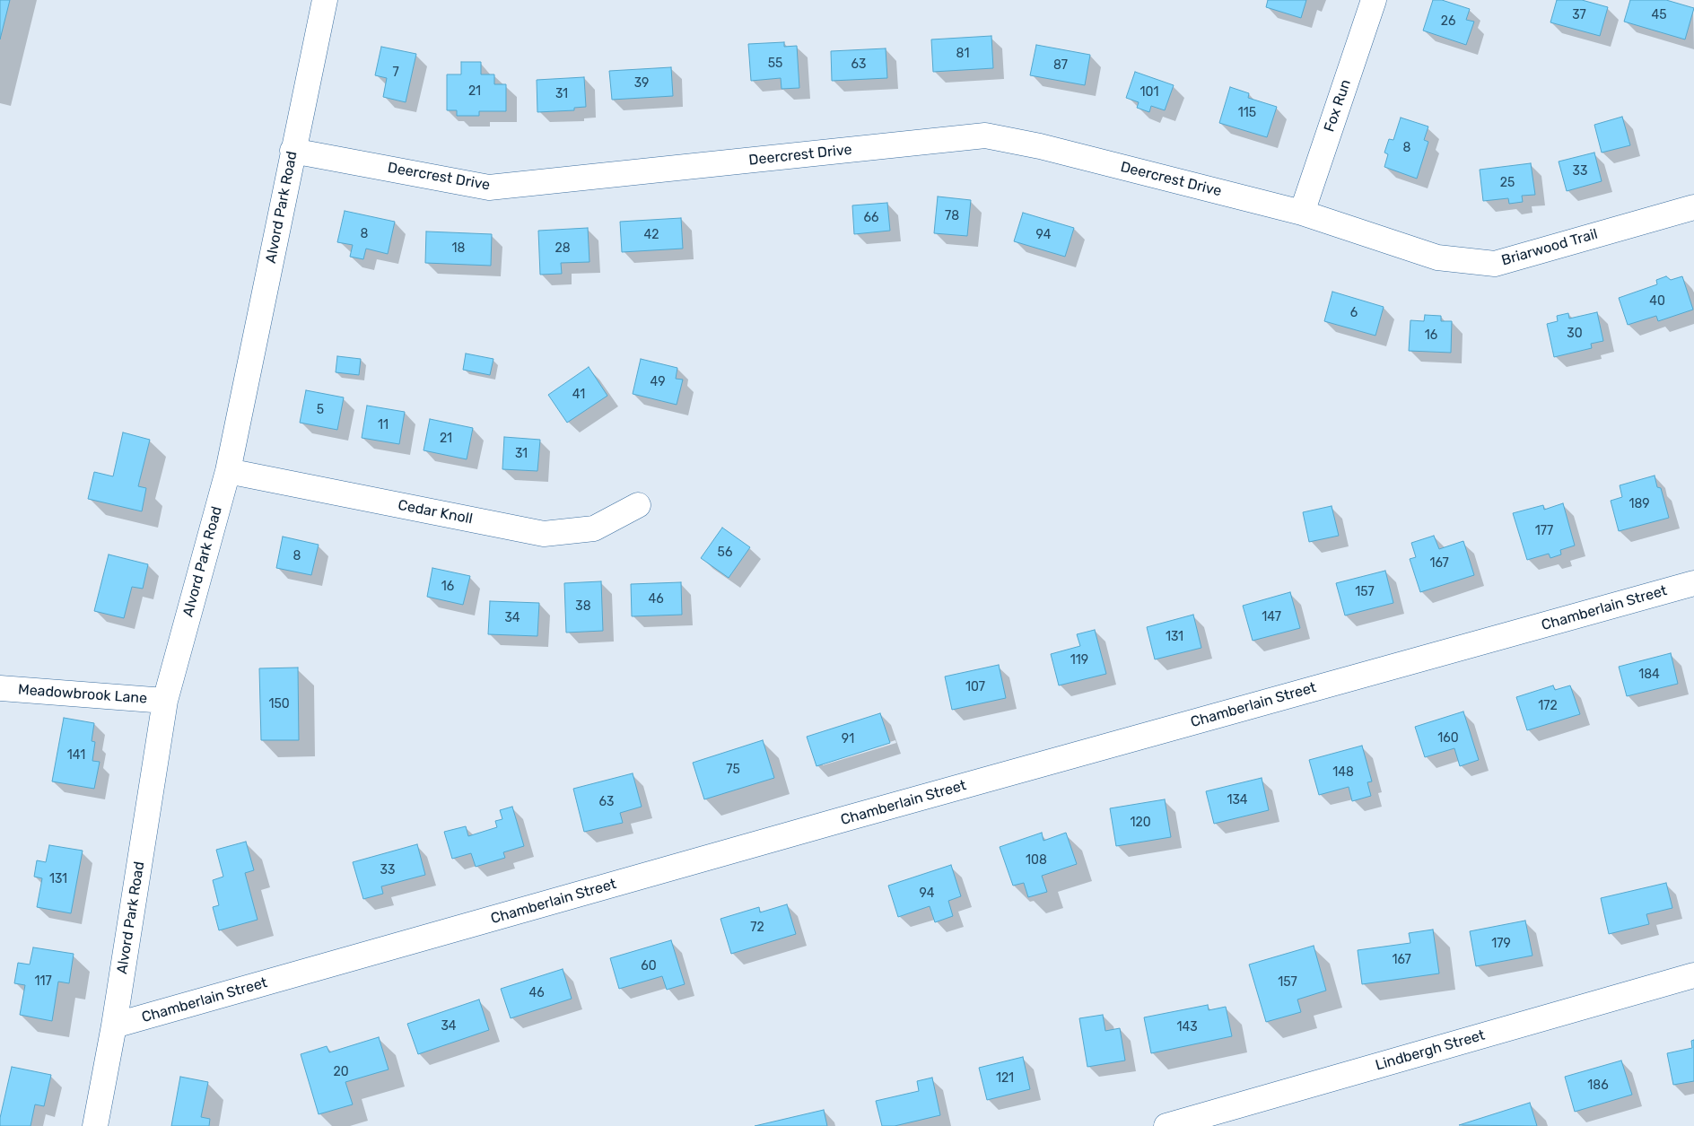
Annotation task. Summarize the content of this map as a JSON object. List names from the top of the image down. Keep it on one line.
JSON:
{"streets":{"street":["Fox Run","Deercrest Drive","Alvord Park Road","Briarwood Trail","Cedar Knoll","Chamberlain Street","Meadowbrook Lane","Lindbergh Street"]},"crossings":[["Fox Run","Deercrest Drive"],["Fox Run","Briarwood Trail"],["Deercrest Drive","Alvord Park Road"],["Deercrest Drive","Briarwood Trail"],["Alvord Park Road","Cedar Knoll"],["Alvord Park Road","Chamberlain Street"],["Alvord Park Road","Meadowbrook Lane"]],"house_numbers":["37","45","26","81","55","63","87","7","39","21","101","31","115","8","33","25","78","66","8","42","94","18","28","40","6","30","16","49","41","5","11","21","31","189","177","56","8","167","16","157","46","38","147","34","131","119","184","107","150","172","160","91","141","75","148","134","63","120","108","33","131","94","72","179","167","60","117","157","46","34","143","20","121","186"]}
